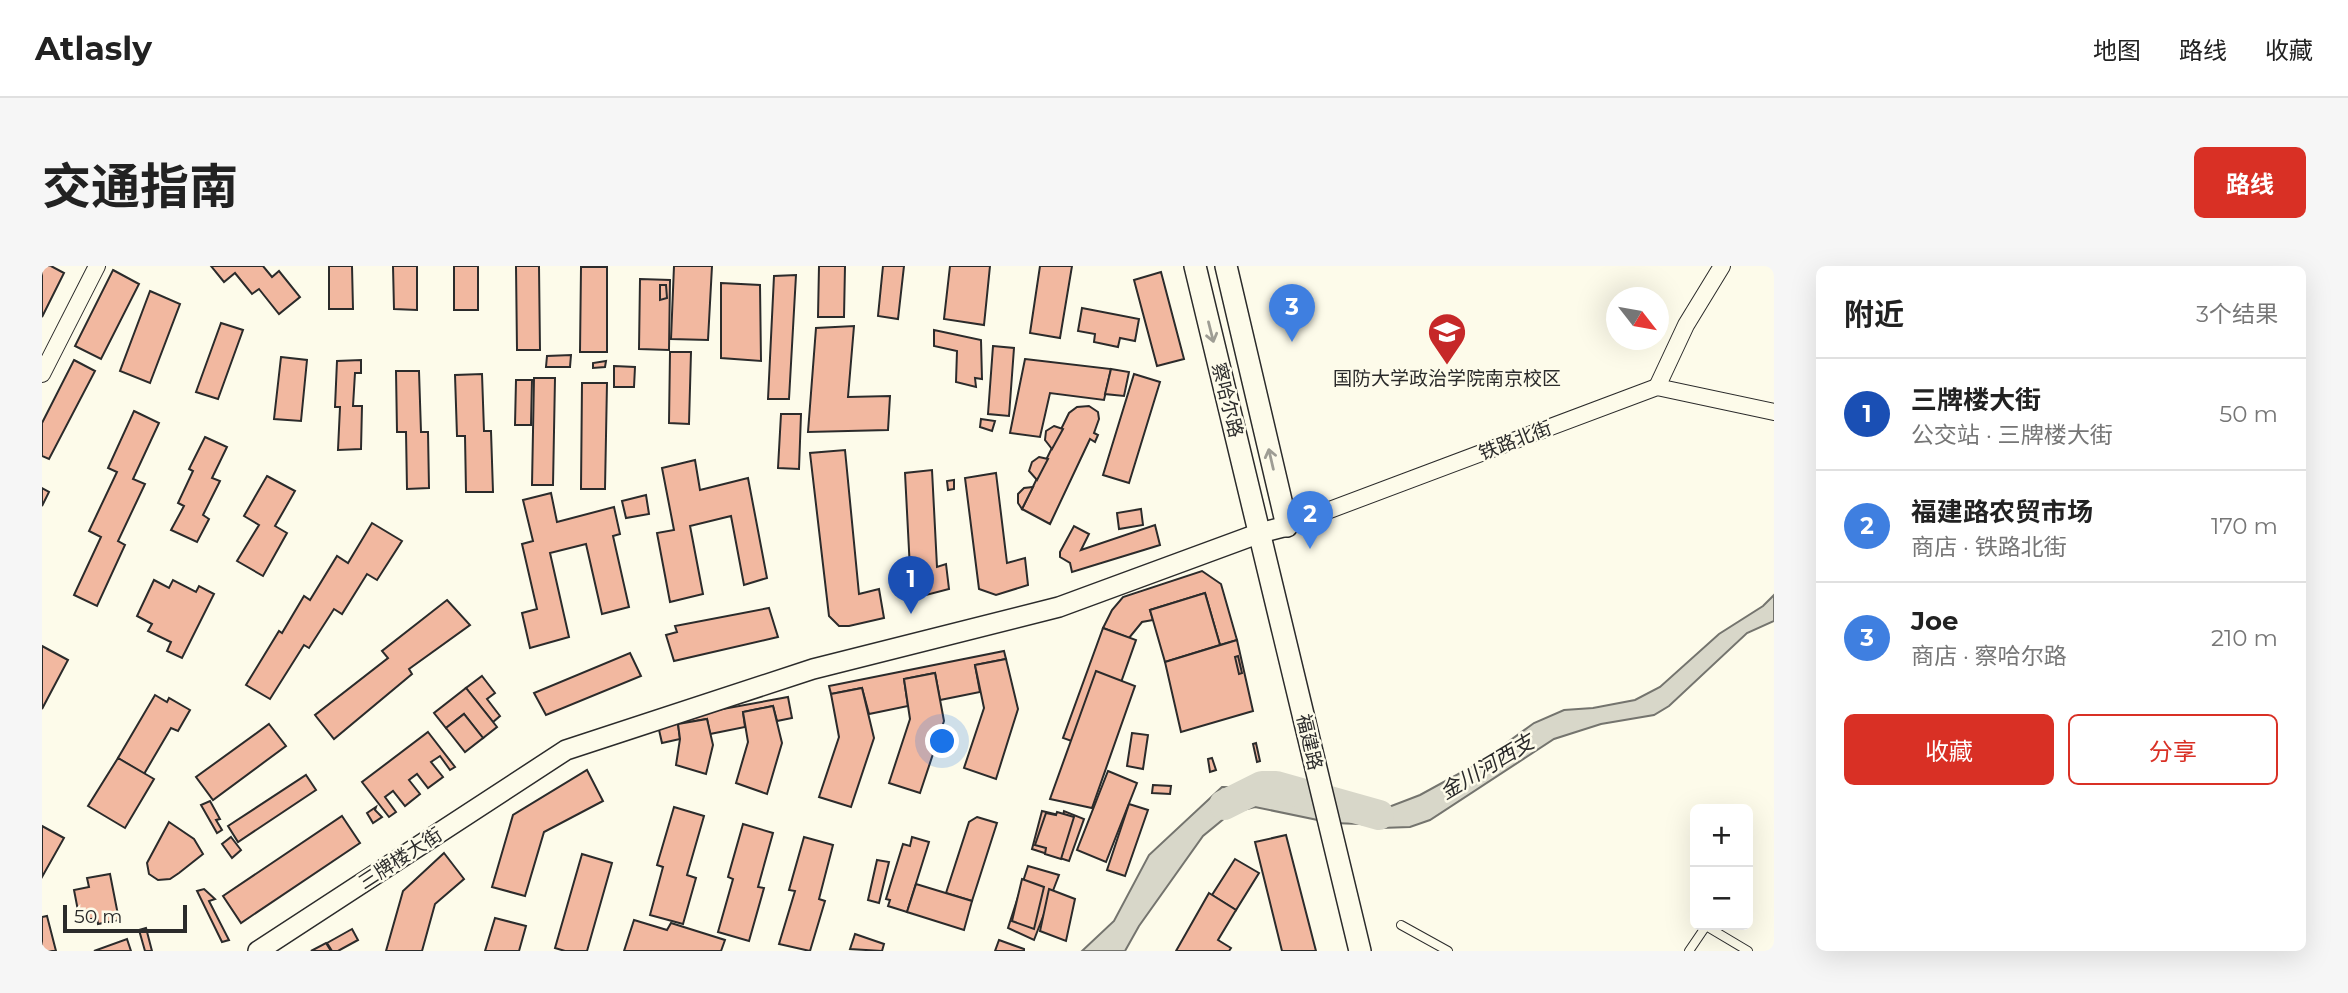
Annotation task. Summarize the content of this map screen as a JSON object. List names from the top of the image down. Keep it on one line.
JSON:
{"streets":{"main road":["察哈尔路","福建路"],"street":["铁路北街","三牌楼大街"]},"crossings":[["察哈尔路","铁路北街"],["察哈尔路","福建路"],["察哈尔路","三牌楼大街"],["铁路北街","福建路"],["铁路北街","三牌楼大街"],["福建路","三牌楼大街"]],"water":["金川河西支"],"places":{"school or university":["国防大学政治学院南京校区"]},"scale_bar":"50 m","north":"bottom right","page":{"header":"Atlasly","nav":["地图","路线","收藏"],"title":"交通指南","buttons":["路线",["收藏","分享"]],"heading":["附近","3个结果"],"pins":["3","2","1"],"list":[{"mark":"1","name":"三牌楼大街","note":"公交站 · 三牌楼大街","value":"50 m"},{"mark":"2","name":"福建路农贸市场","note":"商店 · 铁路北街","value":"170 m"},{"mark":"3","name":"Joe","note":"商店 · 察哈尔路","value":"210 m"}],"map_buttons":["+","−"],"scale":"50 m"}}
